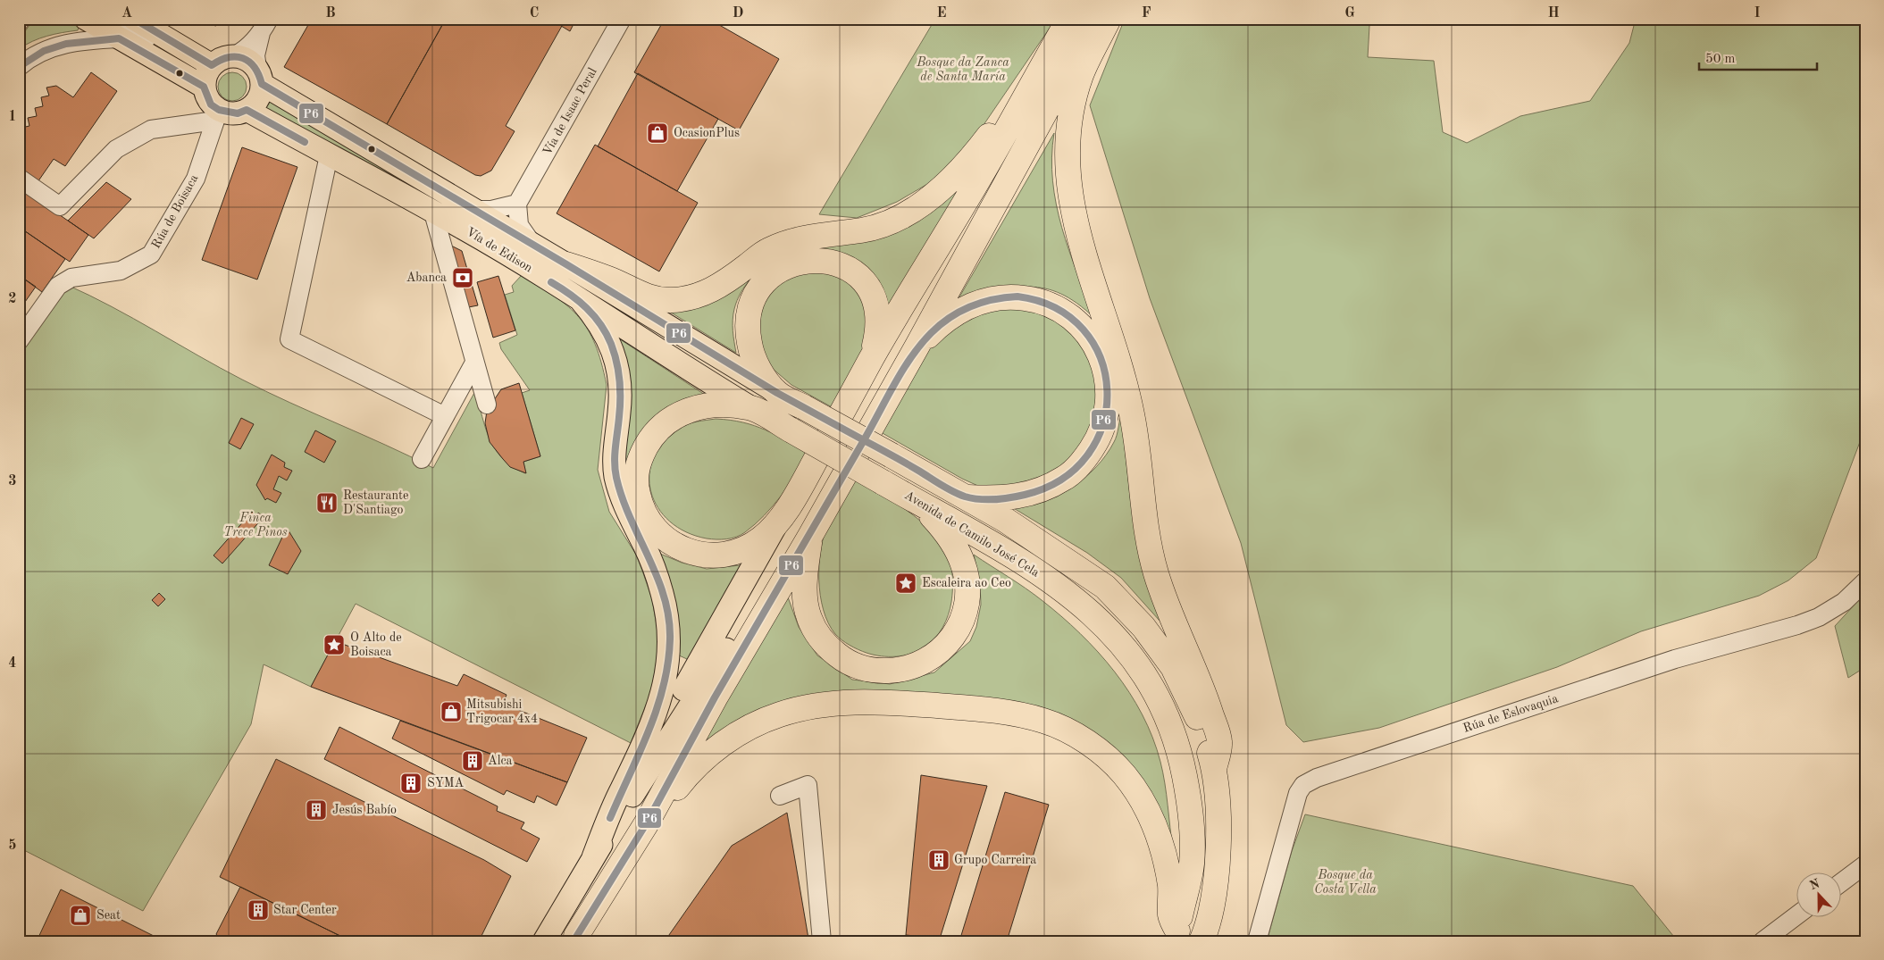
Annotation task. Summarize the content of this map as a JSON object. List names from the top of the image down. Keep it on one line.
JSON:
{"streets":{"highway":["Vía de Edison","Avenida de Camilo José Cela"],"street":["Vía de Isaac Peral","Rúa de Boisaca","Rúa de Eslovaquia"]},"crossings":[["Rúa de Boisaca","Vía de Edison"],["Vía de Edison","Avenida de Camilo José Cela"]],"parks":["Bosque da Zanca de Santa María","Finca Trece Pinos","Bosque da Costa Vella"],"places":{"shop":["OcasionPlus","Mitsubishi Trigocar 4x4","Seat"],"bank":["Abanca"],"restaurant":["Restaurante D'Santiago"],"place":["Escaleira ao Ceo","O Alto de Boisaca"],"building":["Alca","SYMA","Jesús Babío","Grupo Carreira","Star Center"]},"lines":["transit line P6"],"scale_bar":"50 m","north":"top","grid":{"columns":["A","B","C","D","E","F","G","H","I"],"rows":["1","2","3","4","5"]}}
